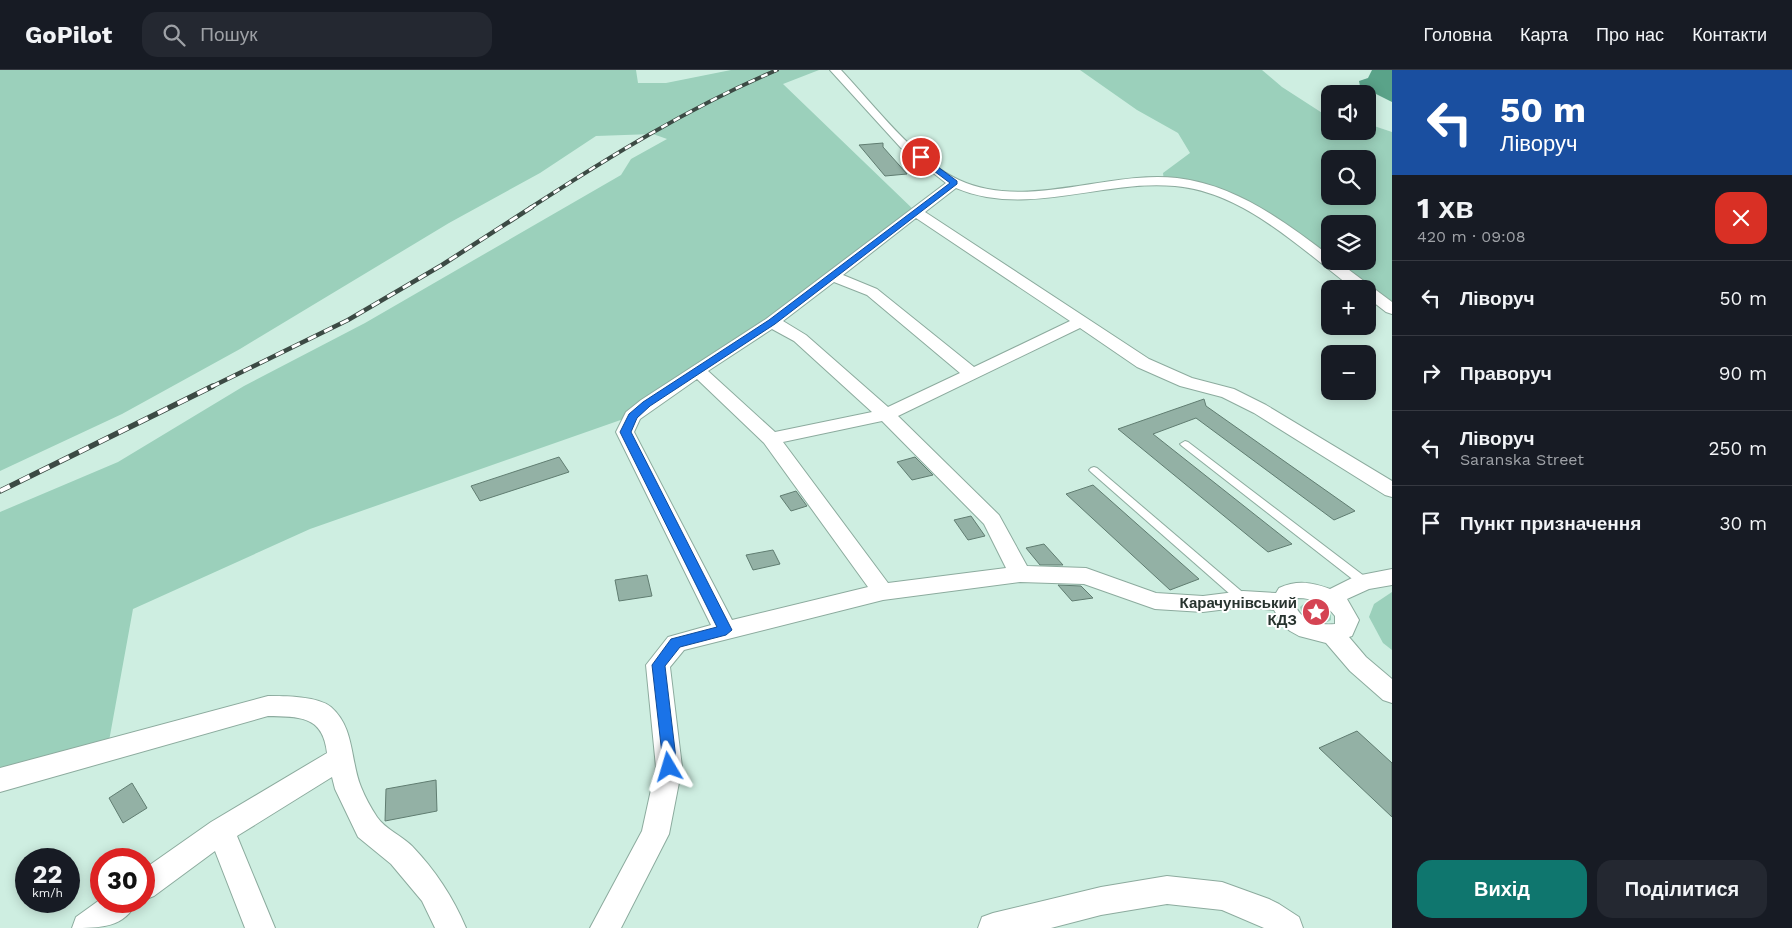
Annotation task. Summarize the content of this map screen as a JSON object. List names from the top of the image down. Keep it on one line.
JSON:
{"places":{"place":["Карачунівський КДЗ"]},"page":{"header":"GoPilot","search":"Пошук","nav":["Головна","Карта","Про нас","Контакти"],"turn":["50 m","Ліворуч"],"map_buttons":["+","−"],"heading":["1 хв","420 m · 09:08"],"list":[{"name":"Ліворуч","value":"50 m"},{"name":"Праворуч","value":"90 m"},{"name":"Ліворуч","note":"Saranska Street","value":"250 m"},{"name":"Пункт призначення","value":"30 m"}],"speed":"22 km/h","limit":"30","buttons":["Вихід","Поділитися"]}}
